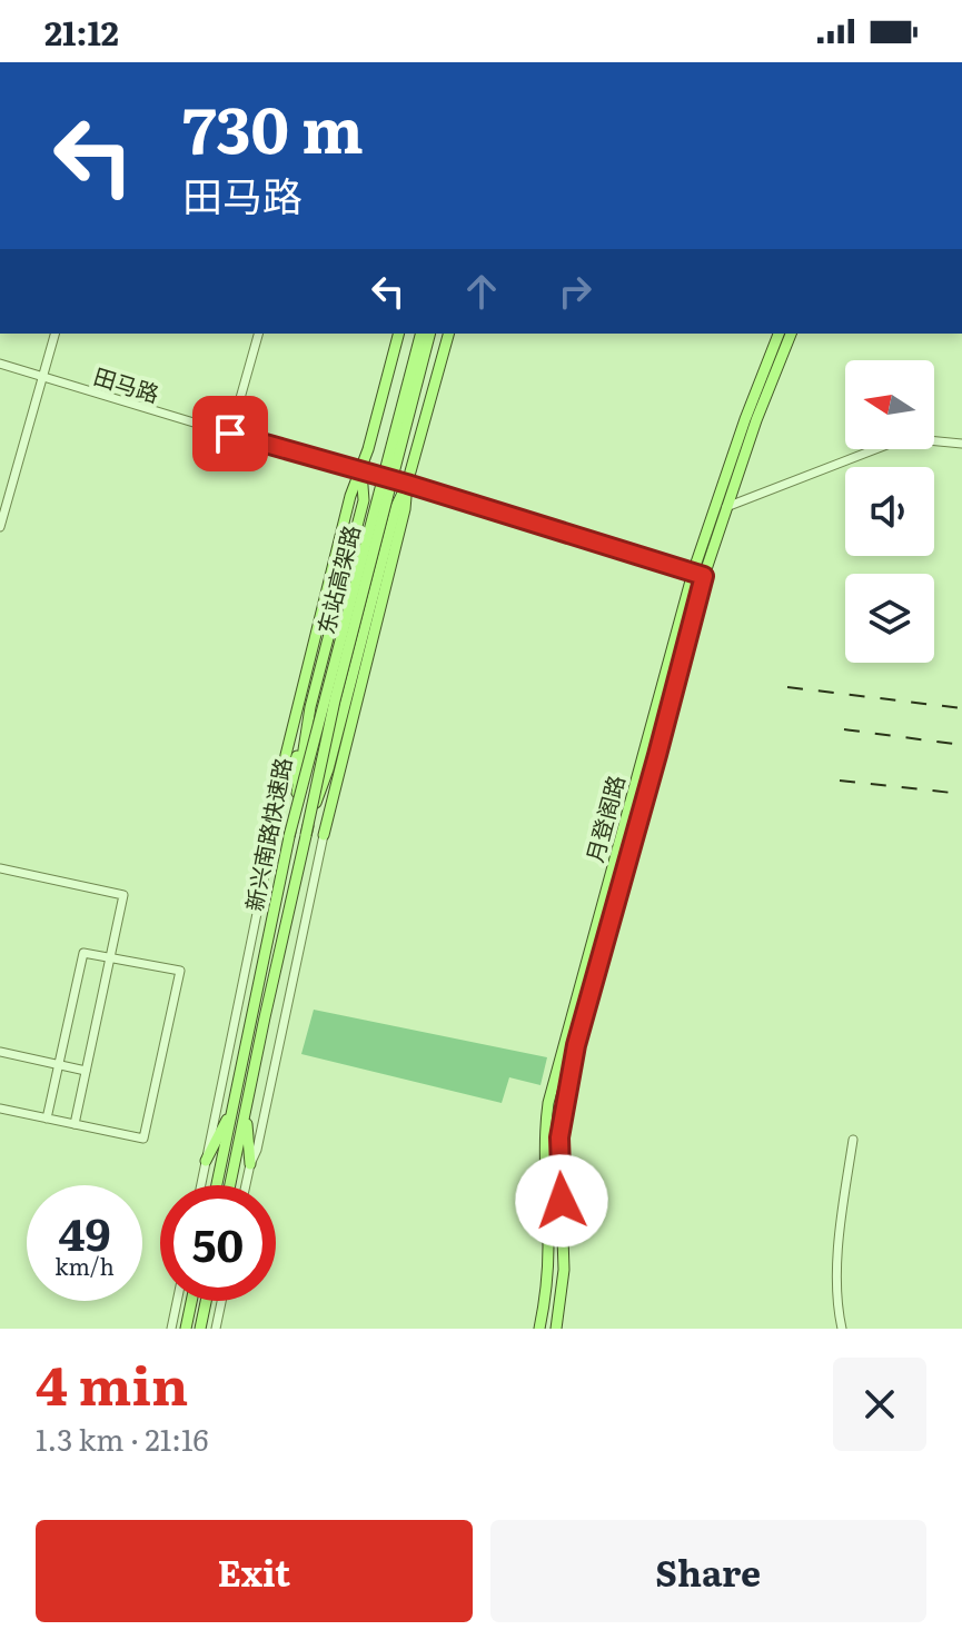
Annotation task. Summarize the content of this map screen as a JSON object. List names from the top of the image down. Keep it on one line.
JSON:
{"streets":{"main road":["东站高架路","月登阁路","新兴南路快速路"],"street":["田马路"]},"crossings":[["田马路","月登阁路"],["田马路","新兴南路快速路"],["东站高架路","新兴南路快速路"]],"north":"left","page":{"status":"21:12","turn":["730 m","田马路"],"speed":"49 km/h","limit":"50","heading":["4 min","1.3 km · 21:16"],"buttons":["Exit","Share"]}}
